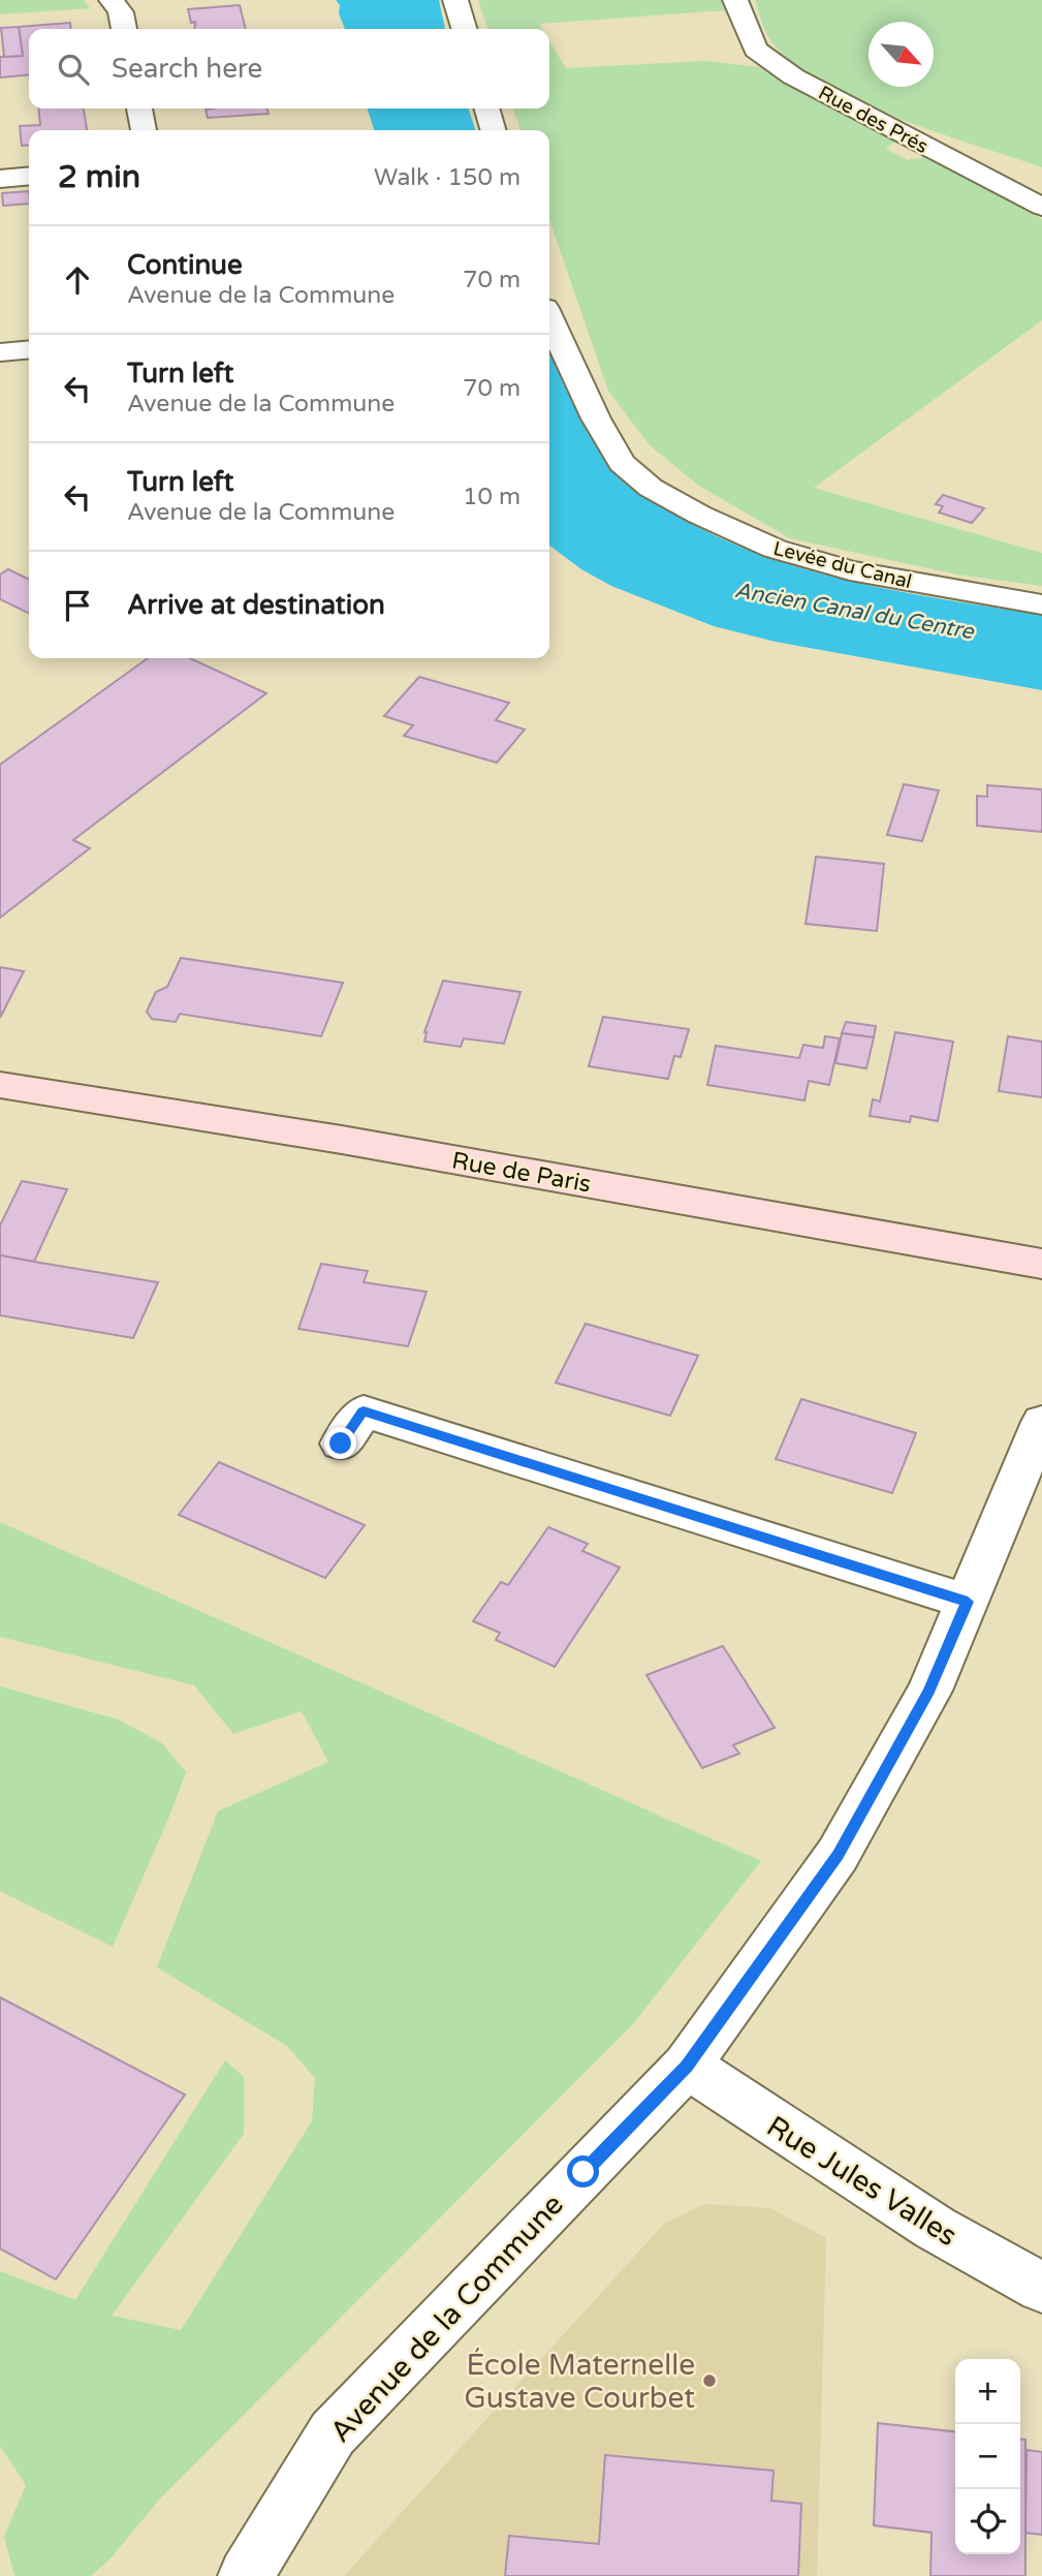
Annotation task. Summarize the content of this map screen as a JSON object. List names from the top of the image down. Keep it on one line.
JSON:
{"streets":{"main road":["Rue de Paris"],"street":["Rue des Prés","Levée du Canal","Rue Jules Valles","Avenue de la Commune"]},"crossings":[["Rue Jules Valles","Avenue de la Commune"]],"water":["Ancien Canal du Centre"],"places":["École Maternelle Gustave Courbet"],"north":"bottom right","page":{"search":"Search here","heading":["2 min","Walk · 150 m"],"list":[["Continue","Avenue de la Commune","70 m"],["Turn left","Avenue de la Commune","70 m"],["Turn left","Avenue de la Commune","10 m"],"Arrive at destination"],"map_buttons":["+","−"]}}
